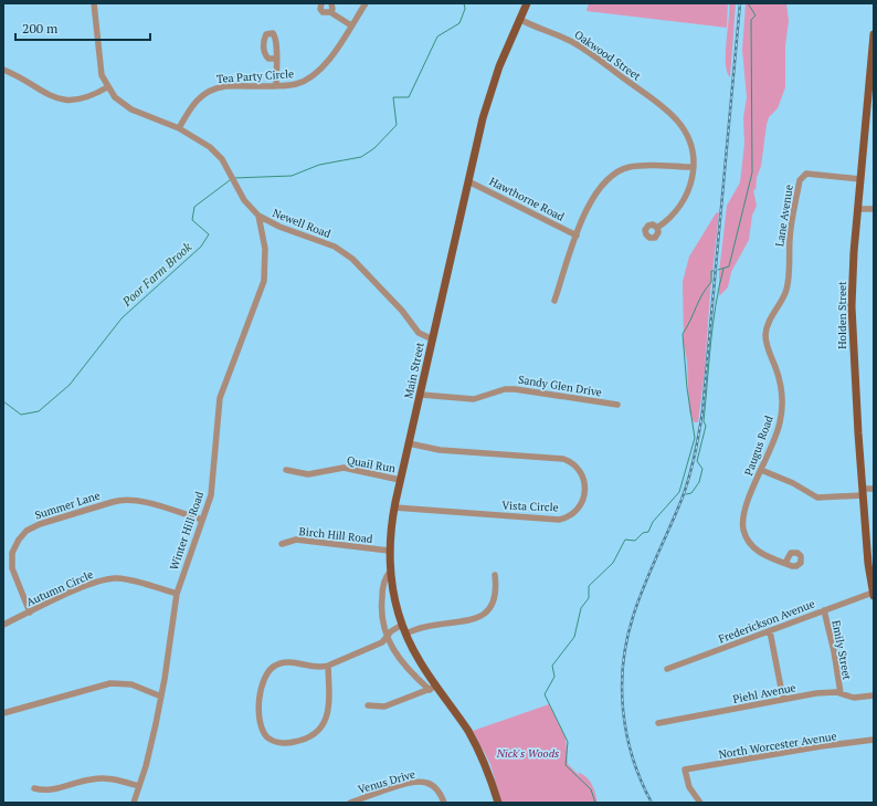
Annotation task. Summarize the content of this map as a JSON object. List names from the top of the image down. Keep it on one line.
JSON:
{"streets":{"main road":["Holden Street","Main Street"],"street":["Oakwood Street","Tea Party Circle","Hawthorne Road","Lane Avenue","Newell Road","Sandy Glen Drive","Paugus Road","Quail Run","Summer Lane","Vista Circle","Winter Hill Road","Birch Hill Road","Autumn Circle","Frederickson Avenue","Emily Street","Piehl Avenue","North Worcester Avenue","Venus Drive"]},"crossings":[["Oakwood Street","Main Street"],["Tea Party Circle","Newell Road"],["Hawthorne Road","Main Street"],["Lane Avenue","Holden Street"],["Lane Avenue","Paugus Road"],["Newell Road","Main Street"],["Newell Road","Winter Hill Road"],["Holden Street","Frederickson Avenue"],["Main Street","Sandy Glen Drive"],["Main Street","Quail Run"],["Main Street","Vista Circle"],["Main Street","Birch Hill Road"],["Summer Lane","Winter Hill Road"],["Summer Lane","Autumn Circle"],["Winter Hill Road","Autumn Circle"],["Frederickson Avenue","Emily Street"],["Emily Street","Piehl Avenue"]],"water":["Poor Farm Brook"],"parks":["Nick's Woods"],"scale_bar":"200 m"}
